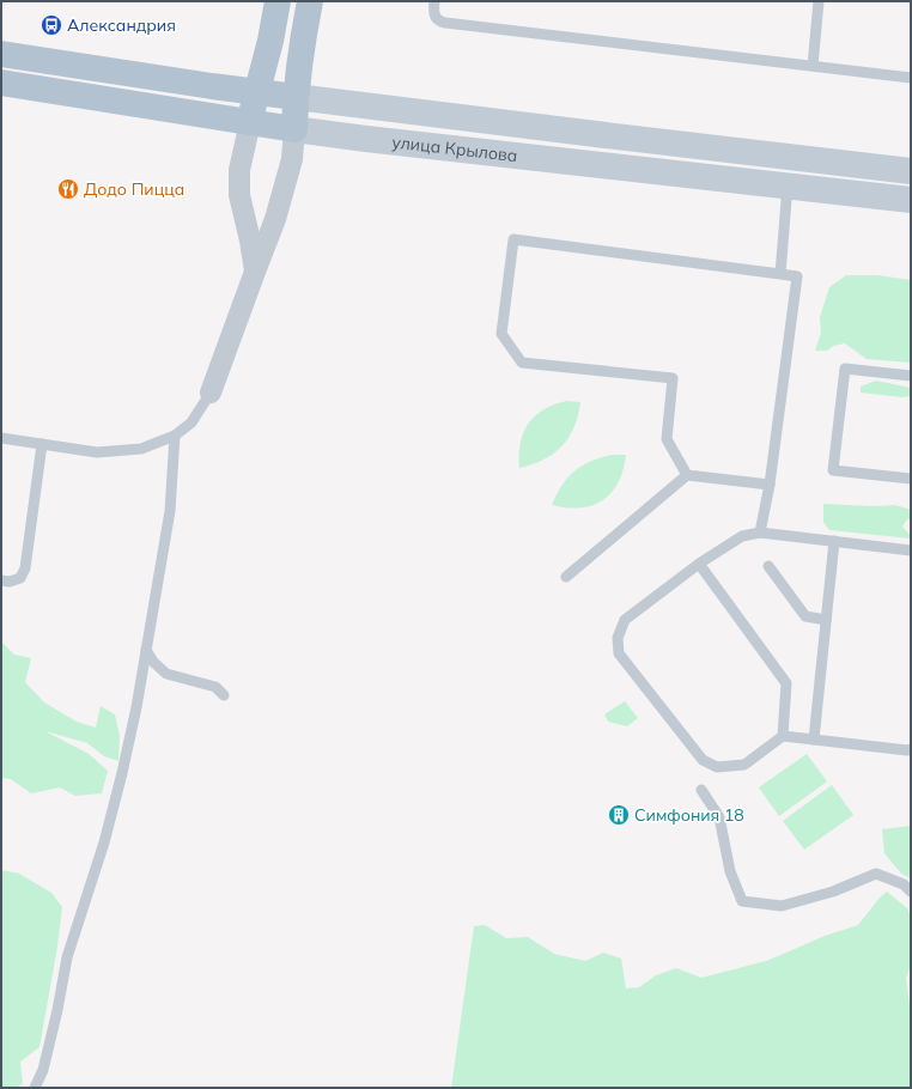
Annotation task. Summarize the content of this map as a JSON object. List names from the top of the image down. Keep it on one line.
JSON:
{"streets":{"main road":["улица Крылова"]},"places":{"bus stop":["Александрия"],"restaurant":["Додо Пицца"],"building":["Симфония 18"]}}
